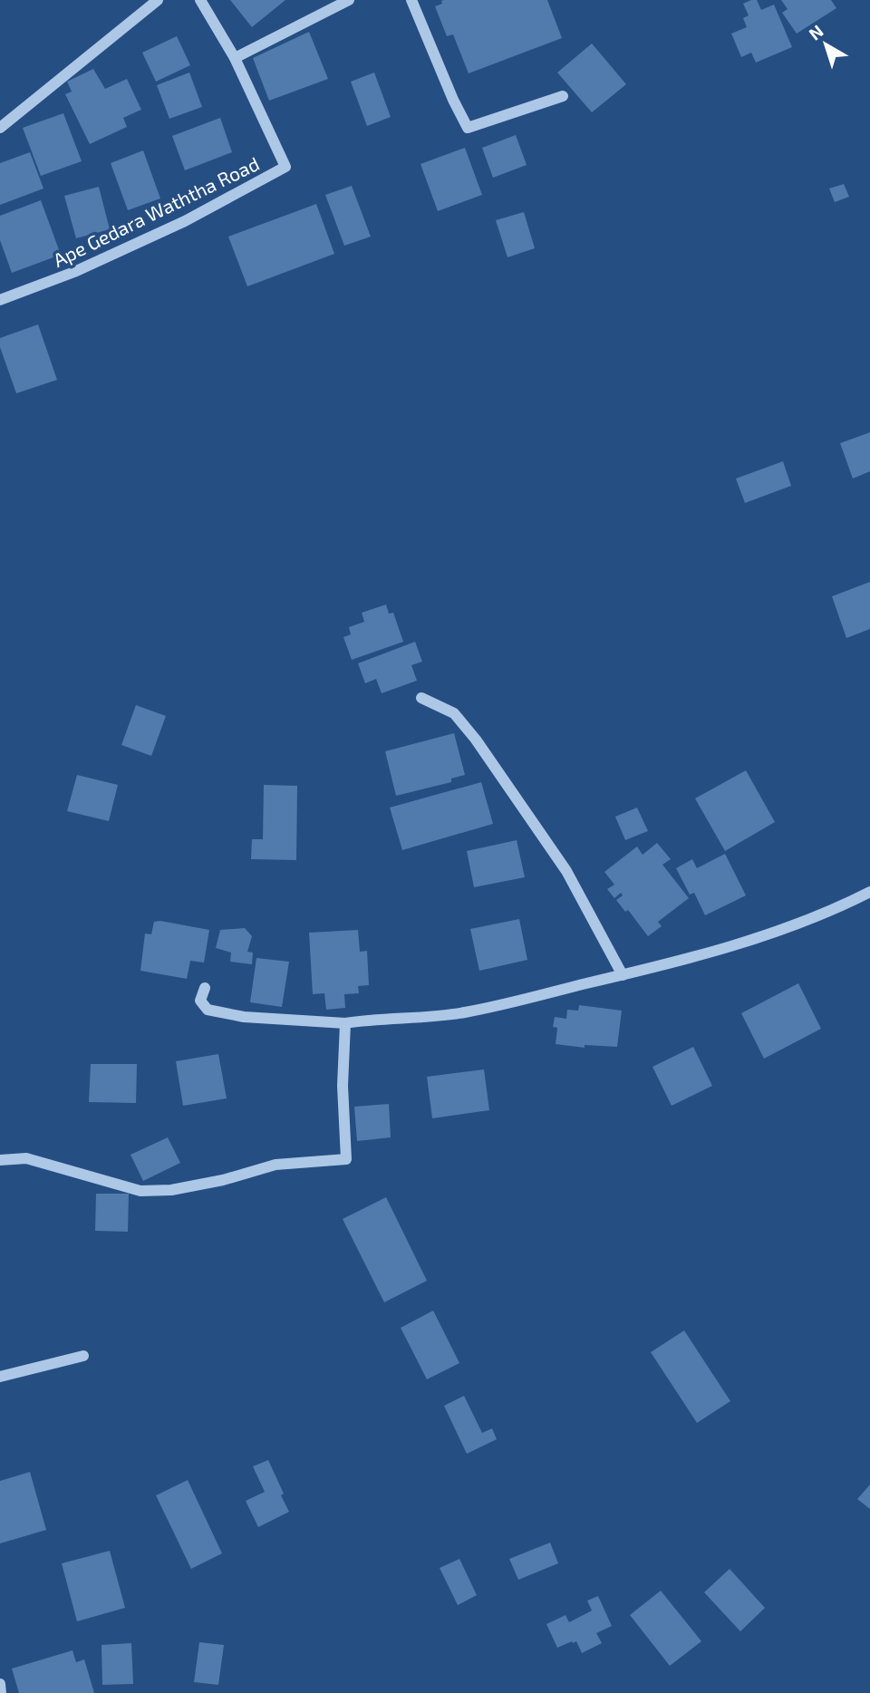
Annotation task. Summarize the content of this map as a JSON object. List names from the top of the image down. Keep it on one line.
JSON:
{"streets":{"street":["Ape Gedara Waththa Road"]},"north":"top left"}
